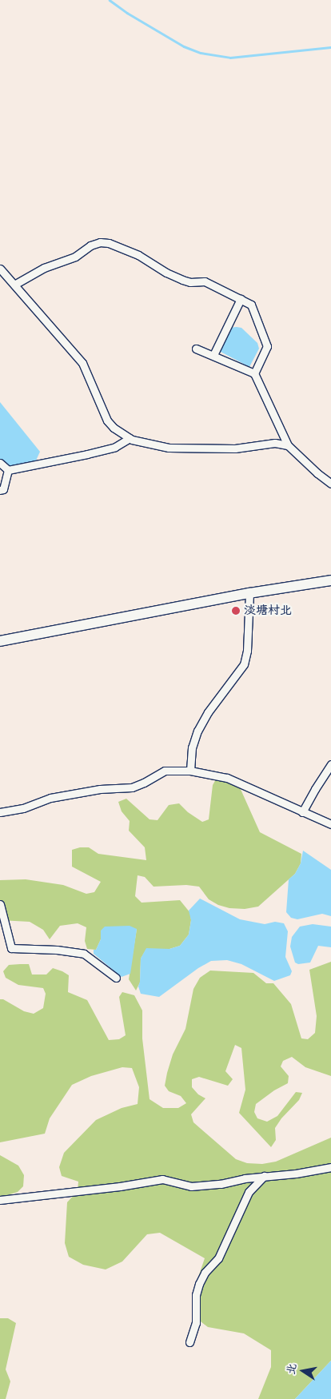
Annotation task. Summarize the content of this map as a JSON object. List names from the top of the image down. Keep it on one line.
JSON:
{"places":["淡塘村北"],"north":"left"}
